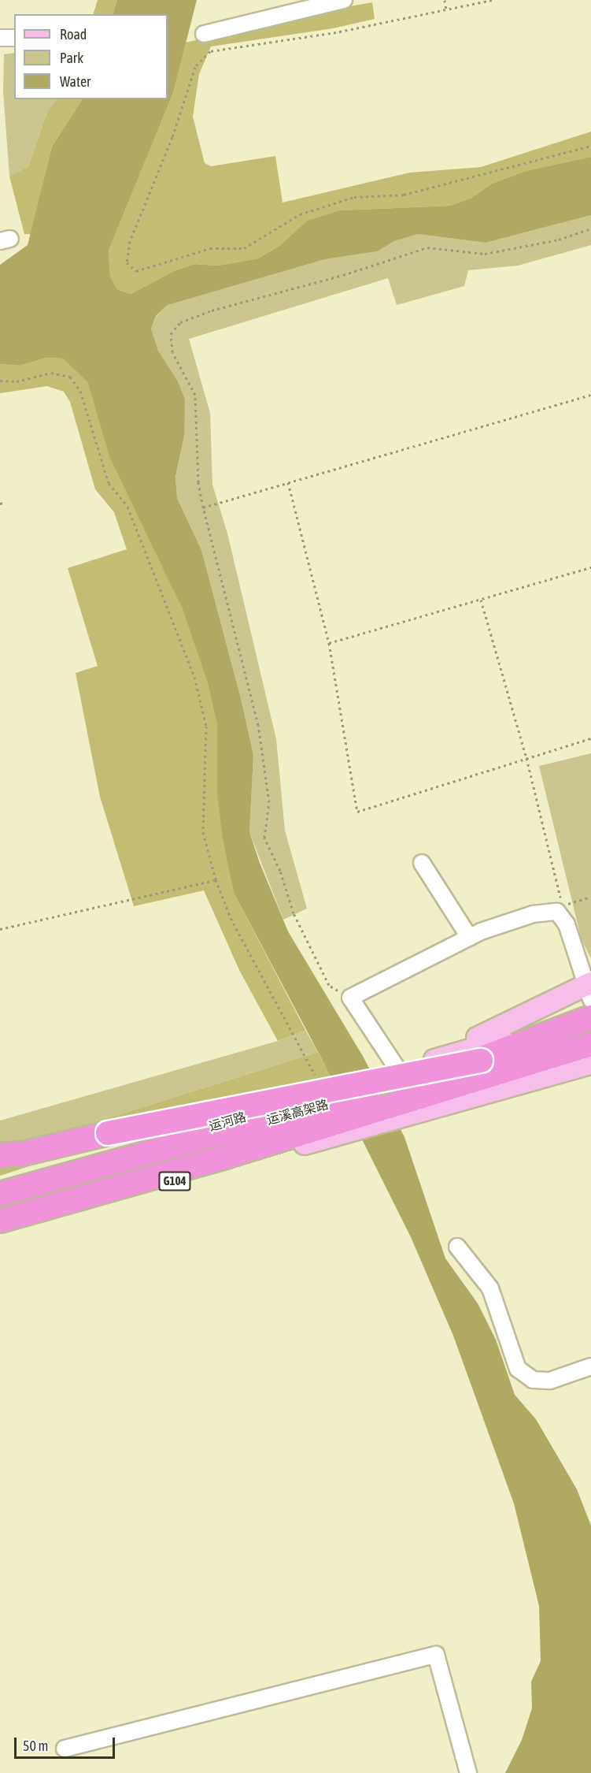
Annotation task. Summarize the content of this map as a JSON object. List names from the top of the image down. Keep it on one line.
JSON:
{"streets":{"highway":["运溪高架路"],"main road":["运河路","G104"]},"crossings":[["运溪高架路","运河路"]],"legend":["Road","Park","Water"],"scale_bar":"50 m"}
